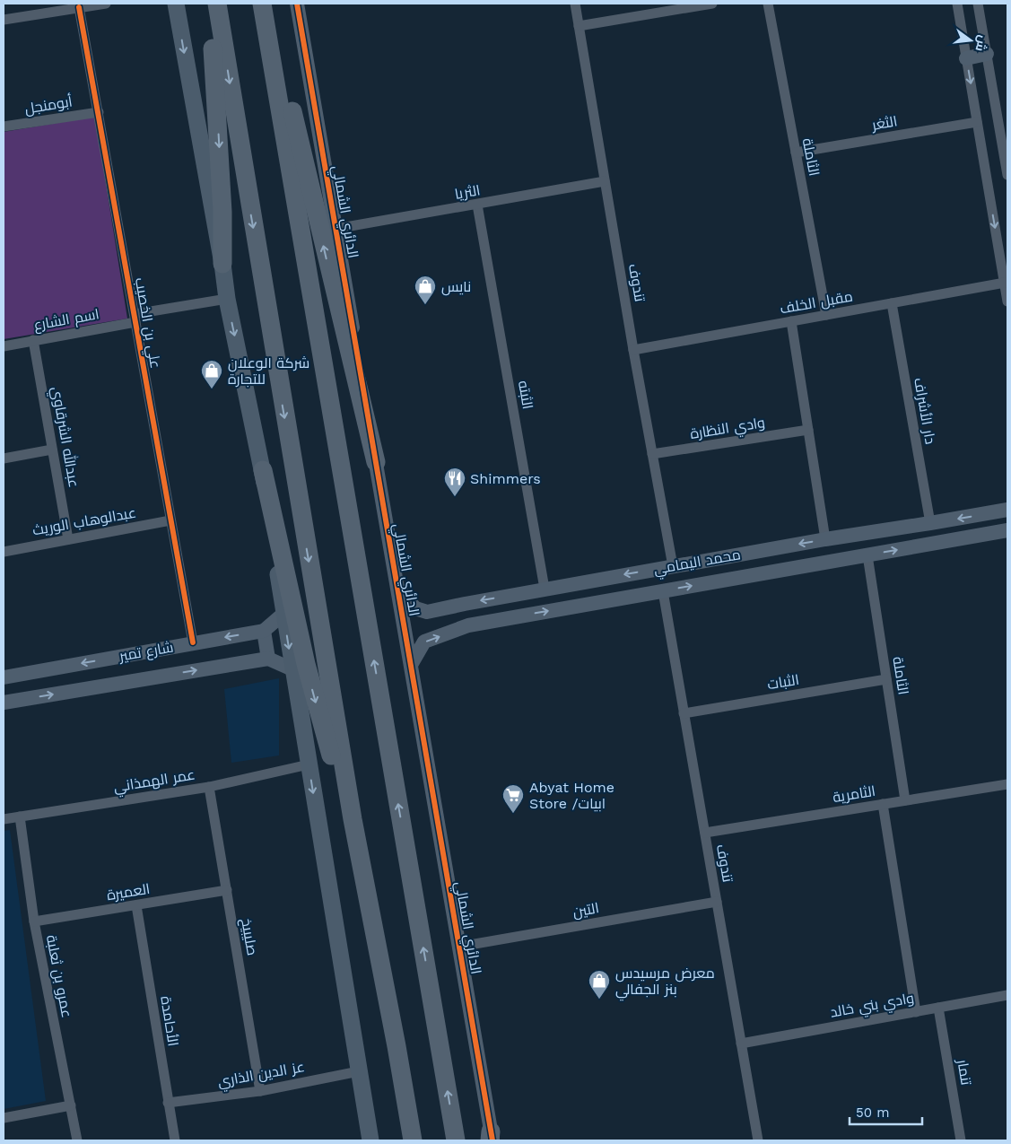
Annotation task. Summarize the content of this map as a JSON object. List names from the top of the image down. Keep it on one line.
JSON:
{"streets":{"street":["أبومنجل","الثغر","الثاملة","الثريا","الدائري الشمالي","تندوف","مقبل الخلف","اسم الشارع","علي بن الخصيب","الثبته","دار الأشراف","وادي النظارة","عبدالله الشرقاوي","عبدالوهاب الوريث","محمد اليمامي","شارع تمير","الثبات","عمر الهمذاني","الثامرية","العميرة","التين","صليبيخ","عمرو بن ثعلبة","وادي بني خالد","الأحامدة","تنمار","عز الدين الذاري"]},"crossings":[["أبومنجل","علي بن الخصيب"],["الثغر","الثاملة"],["الثاملة","مقبل الخلف"],["الثاملة","محمد اليمامي"],["الثاملة","الثبات"],["الثاملة","الثامرية"],["الثريا","الدائري الشمالي"],["الثريا","تندوف"],["الثريا","الثبته"],["الدائري الشمالي","محمد اليمامي"],["الدائري الشمالي","التين"],["تندوف","مقبل الخلف"],["تندوف","وادي النظارة"],["تندوف","محمد اليمامي"],["تندوف","الثبات"],["تندوف","الثامرية"],["تندوف","التين"],["تندوف","وادي بني خالد"],["مقبل الخلف","دار الأشراف"],["اسم الشارع","علي بن الخصيب"],["اسم الشارع","عبدالله الشرقاوي"],["علي بن الخصيب","عبدالوهاب الوريث"],["علي بن الخصيب","شارع تمير"],["الثبته","محمد اليمامي"],["دار الأشراف","محمد اليمامي"],["عبدالله الشرقاوي","عبدالوهاب الوريث"],["عمر الهمذاني","صليبيخ"],["عمر الهمذاني","عمرو بن ثعلبة"],["العميرة","صليبيخ"],["العميرة","عمرو بن ثعلبة"],["العميرة","الأحامدة"],["صليبيخ","عز الدين الذاري"],["وادي بني خالد","تنمار"],["الأحامدة","عز الدين الذاري"]],"places":{"shop":["نايس","شركة الوعلان للتجارة","معرض مرسيدس بنز الجفالي"],"restaurant":["Shimmers"],"supermarket":["Abyat Home Store /ابيات"]},"scale_bar":"50 m","north":"right"}
